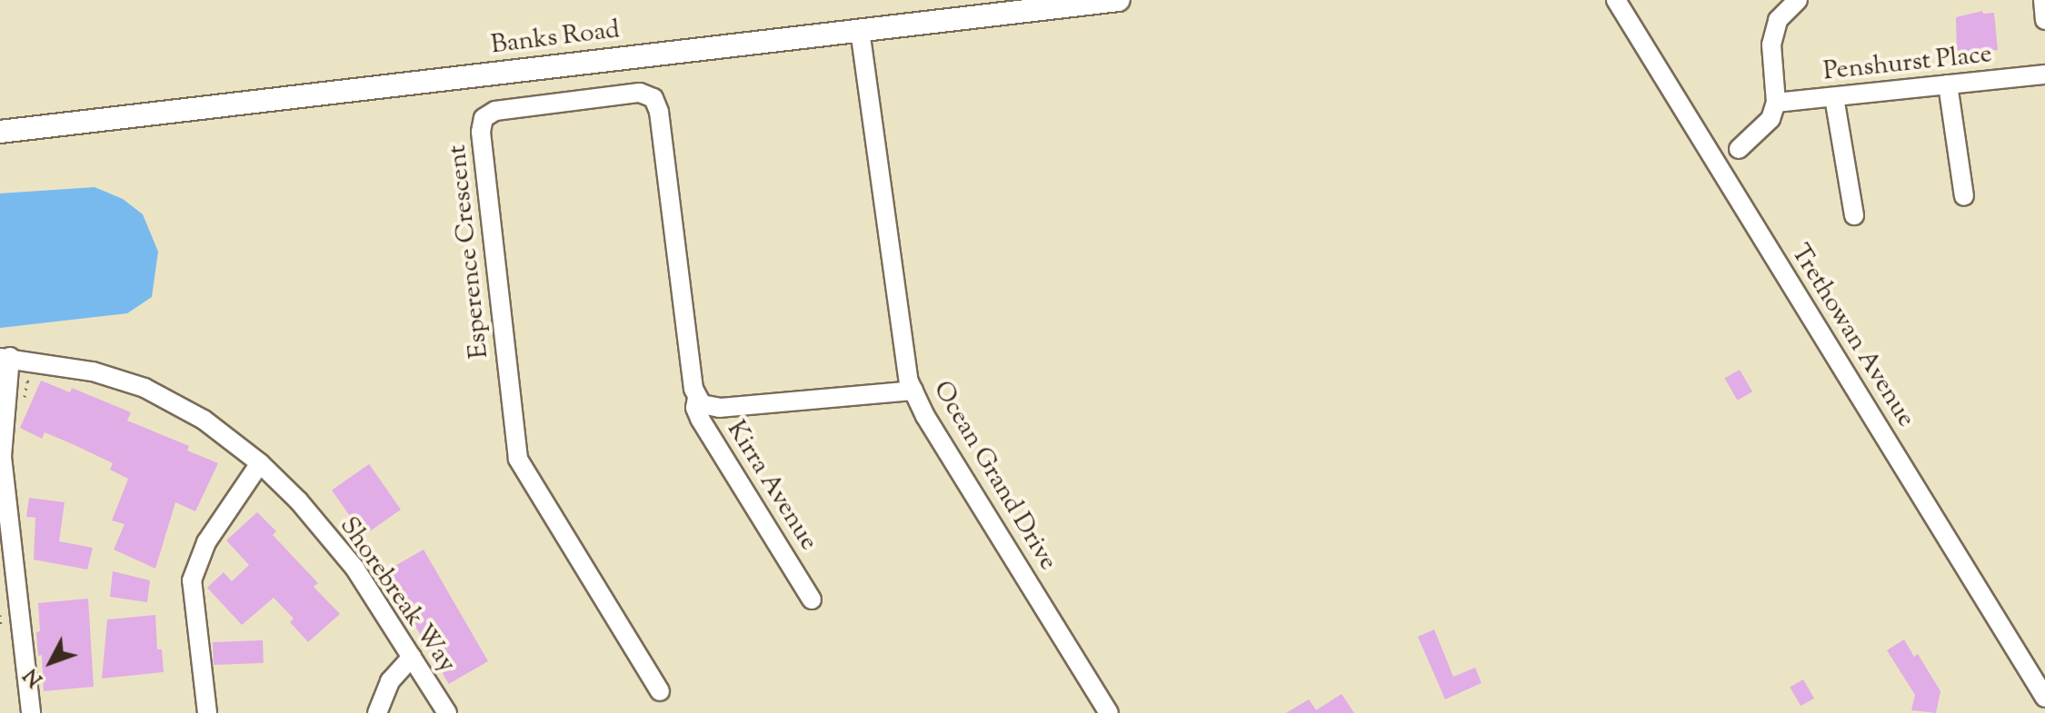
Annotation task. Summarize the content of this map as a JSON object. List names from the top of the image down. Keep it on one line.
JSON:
{"streets":{"street":["Banks Road","Penshurst Place","Esperence Crescent","Trethowan Avenue","Ocean Grand Drive","Kirra Avenue","Shorebreak Way"]},"crossings":[["Banks Road","Ocean Grand Drive"],["Esperence Crescent","Kirra Avenue"]],"north":"bottom left"}
